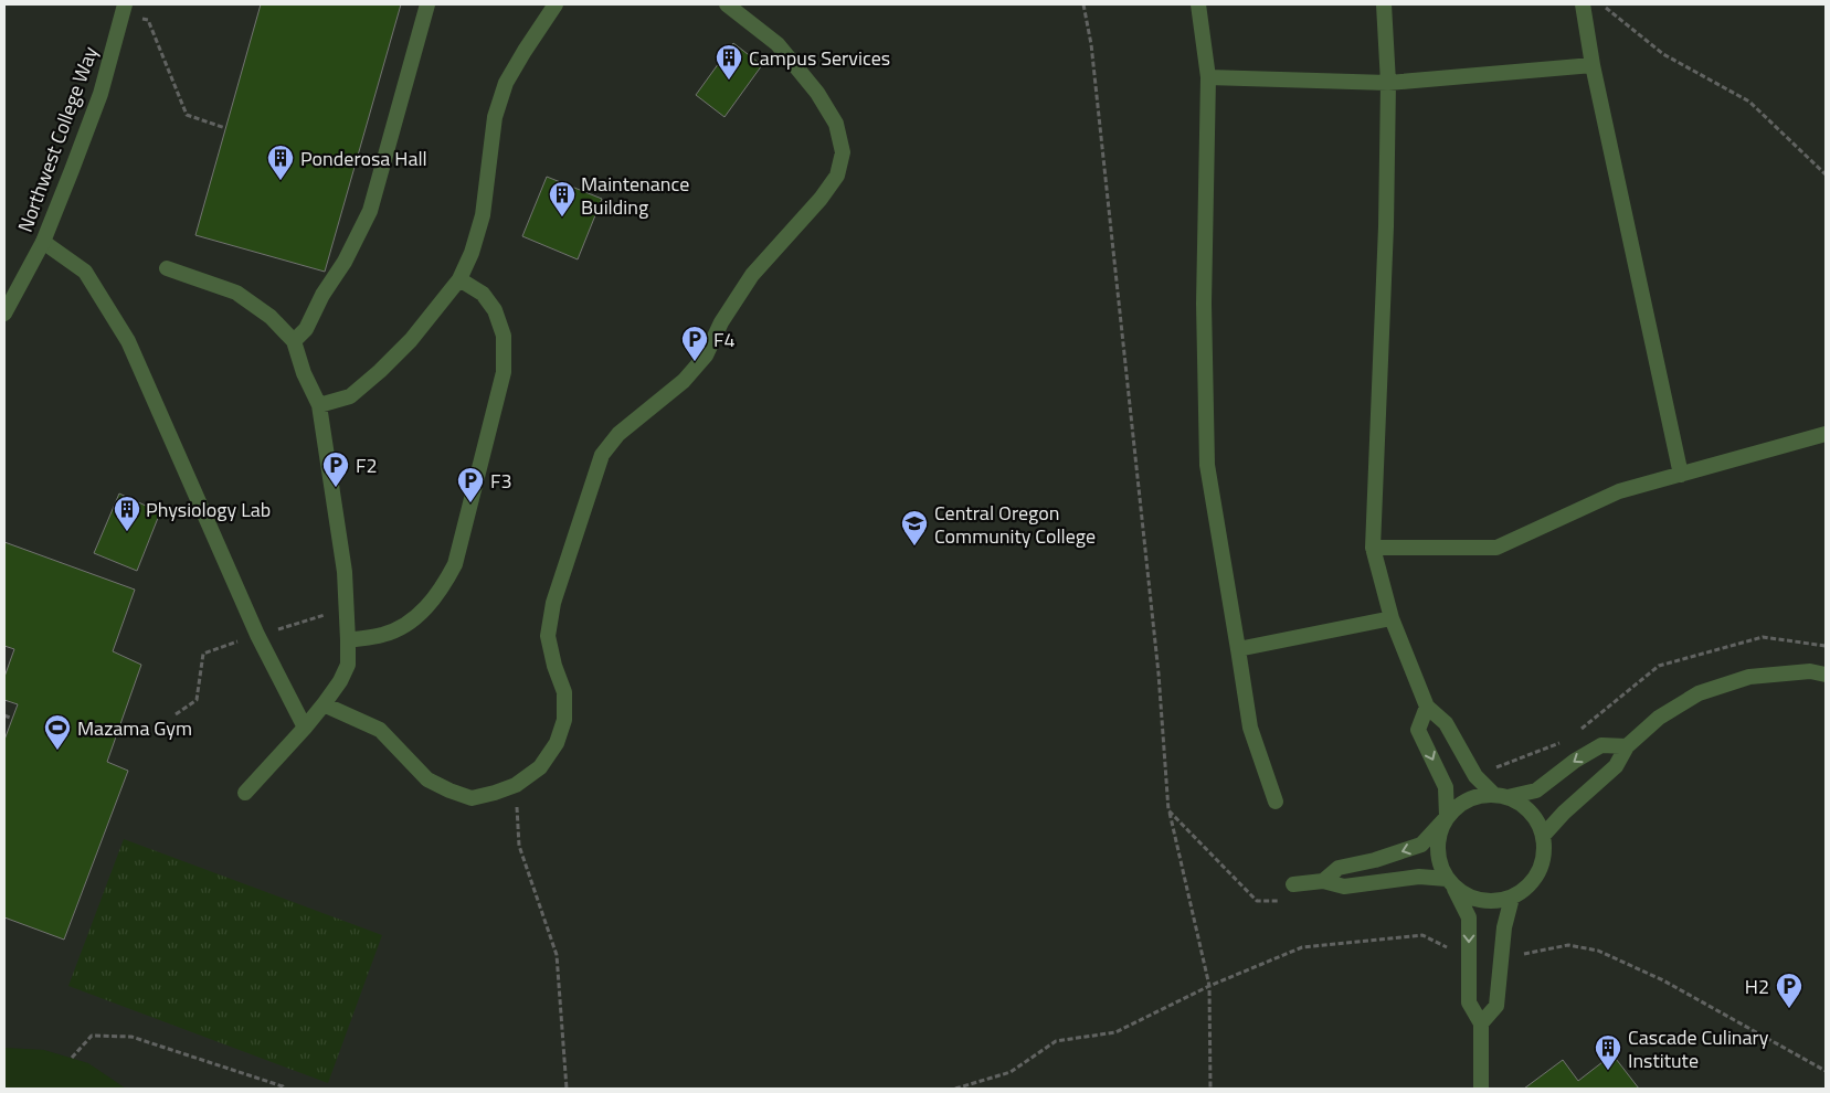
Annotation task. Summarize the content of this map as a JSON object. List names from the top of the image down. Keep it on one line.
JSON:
{"streets":{"street":["Northwest College Way"]},"places":{"building":["Campus Services","Ponderosa Hall","Maintenance Building","Physiology Lab","Cascade Culinary Institute"],"parking":["F4","F2","F3","H2"],"school or university":["Central Oregon Community College"],"sports":["Mazama Gym"]}}
